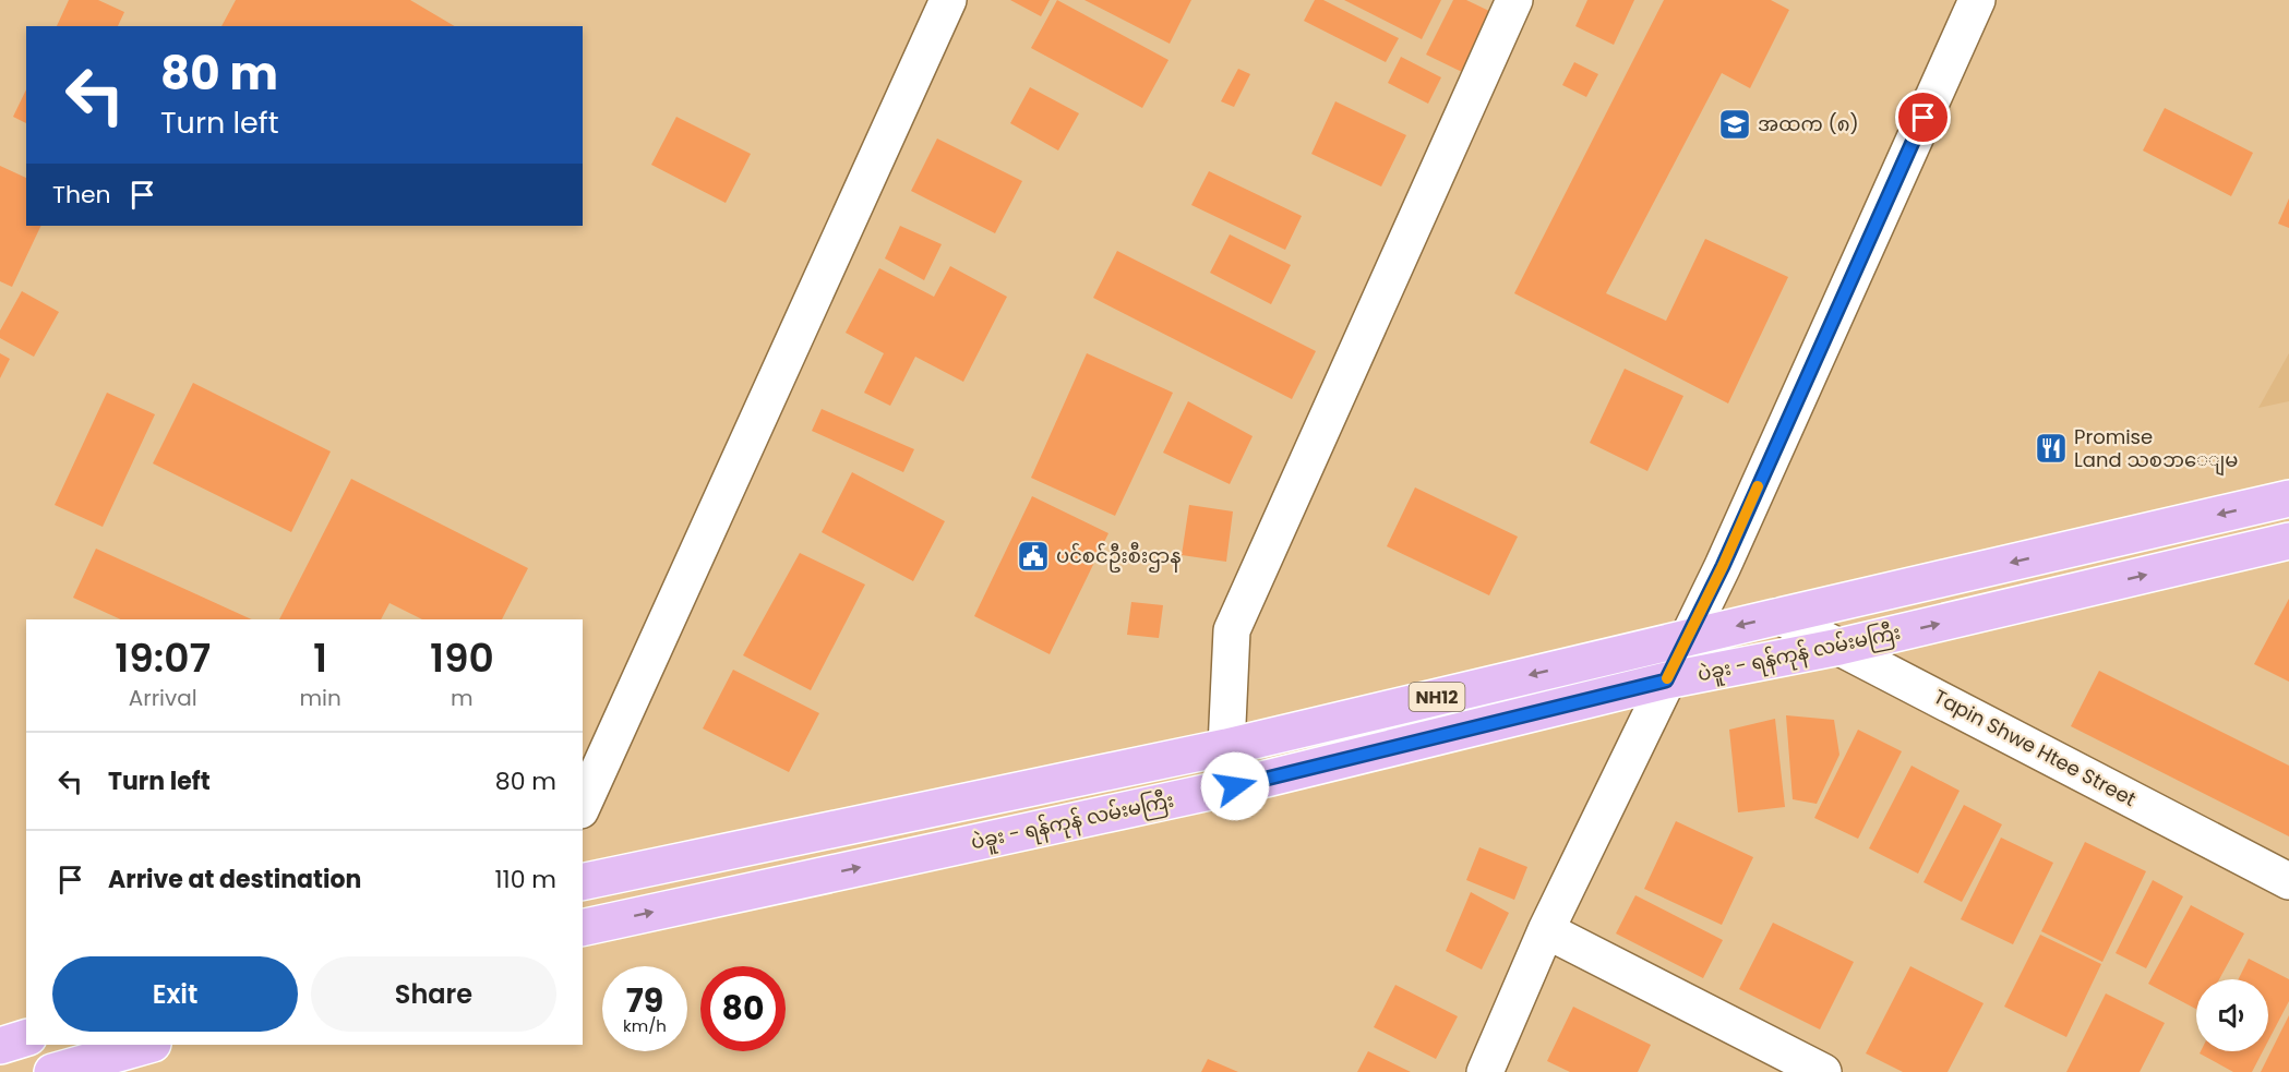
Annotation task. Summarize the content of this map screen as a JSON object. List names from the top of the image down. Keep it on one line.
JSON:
{"streets":{"highway":["ပဲခူး - ရန်ကုန် လမ်းမကြီး","NH12"],"street":["Tapin Shwe Htee Street"]},"crossings":[["ပဲခူး - ရန်ကုန် လမ်းမကြီး","Tapin Shwe Htee Street"]],"places":{"school or university":["အထက (၈)"],"restaurant":["Promise Land သစၥာေျမ"],"public building":["ပင်စင်ဦးစီးဌာန"]},"page":{"turn":["80 m","Turn left"],"then":"Then","eta":["19:07","Arrival","1","min","190","m"],"list":[{"name":"Turn left","value":"80 m"},{"name":"Arrive at destination","value":"110 m"}],"buttons":["Exit","Share"],"speed":"79 km/h","limit":"80"}}
